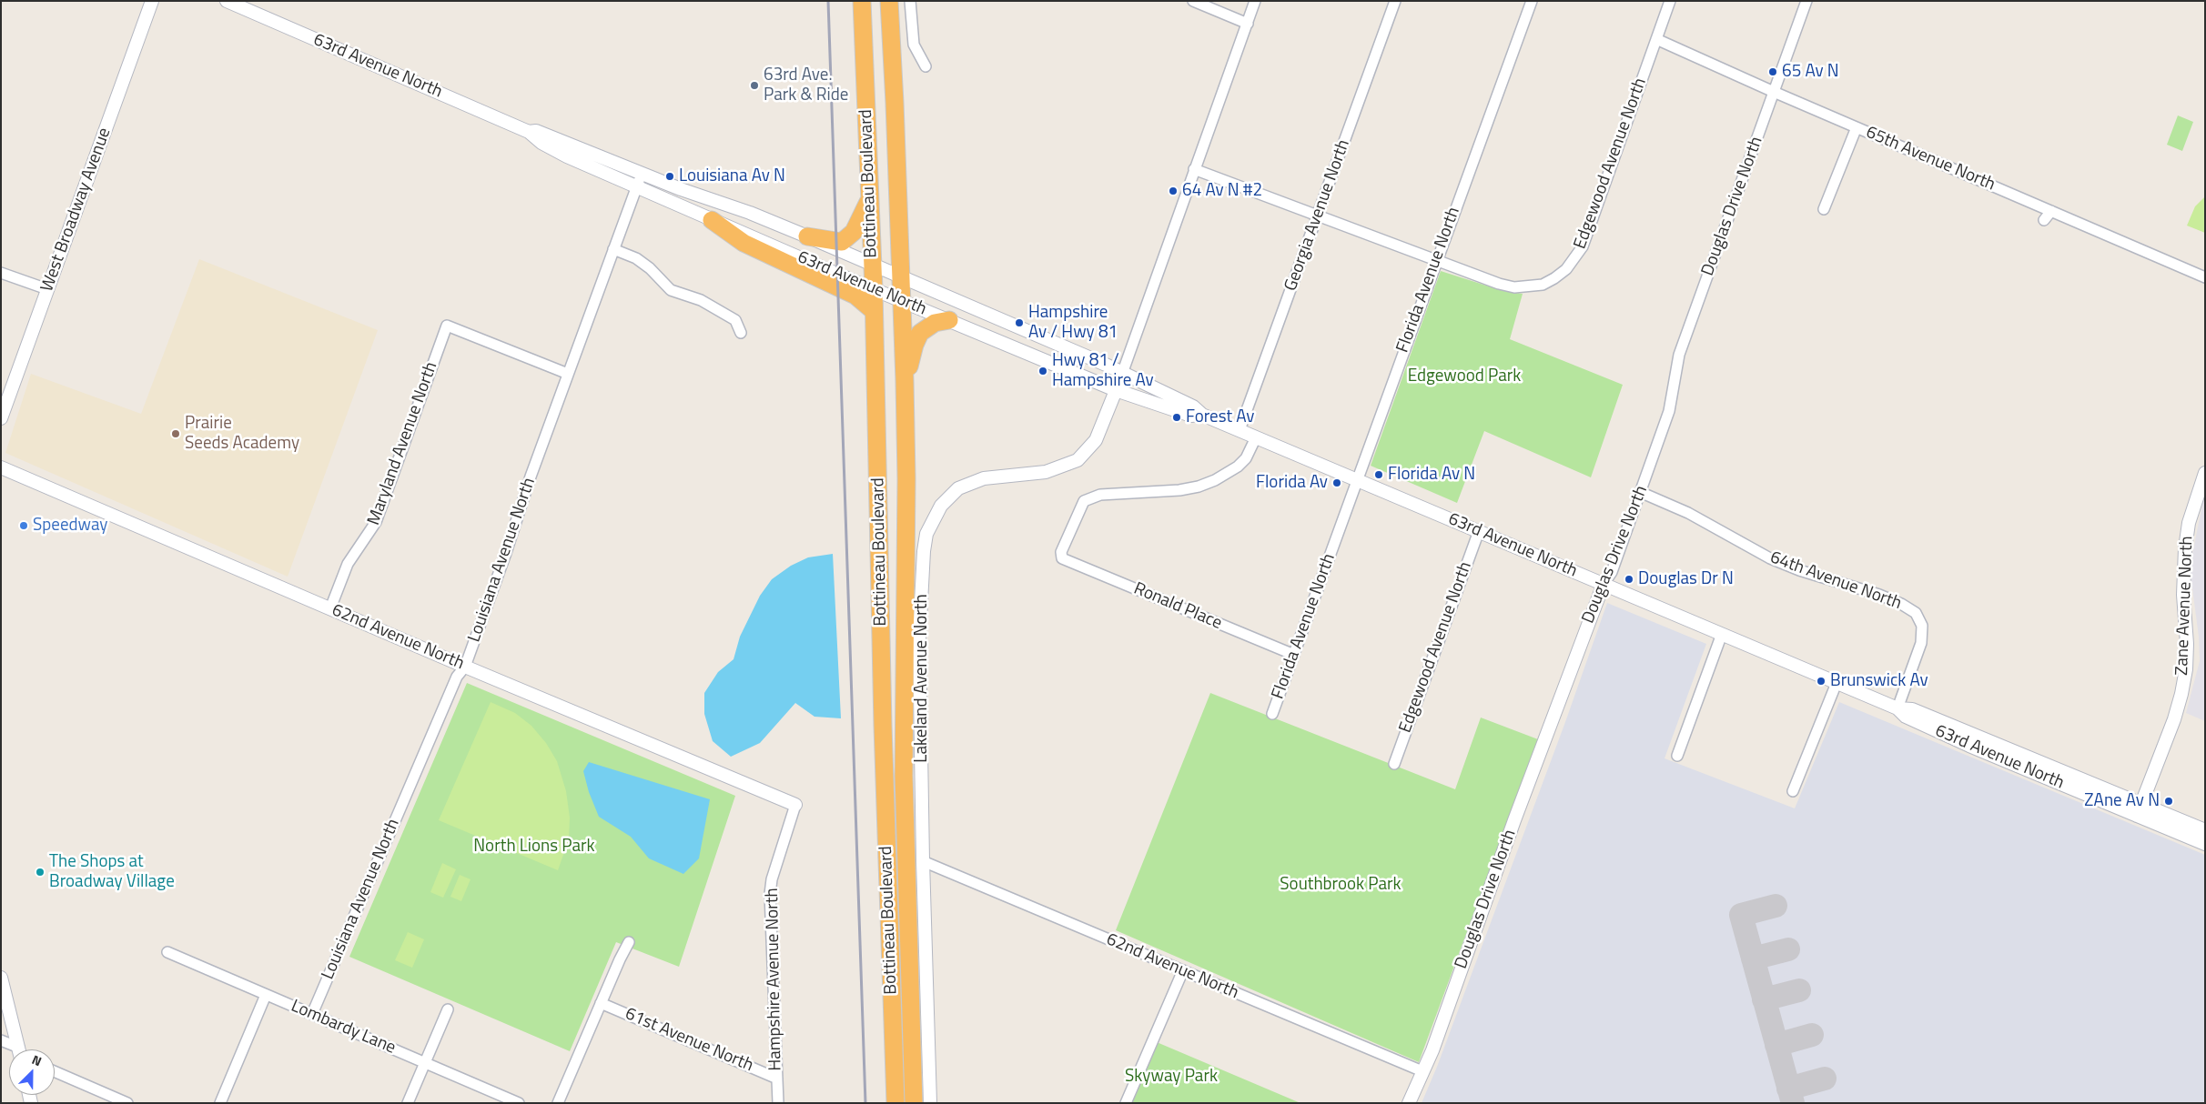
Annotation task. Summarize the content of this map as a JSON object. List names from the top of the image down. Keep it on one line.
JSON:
{"streets":{"highway":["Bottineau Boulevard"],"street":["63rd Avenue North","65th Avenue North","Edgewood Avenue North","Douglas Drive North","West Broadway Avenue","Georgia Avenue North","Florida Avenue North","Maryland Avenue North","Louisiana Avenue North","64th Avenue North","Zane Avenue North","Ronald Place","62nd Avenue North","Lakeland Avenue North","Hampshire Avenue North","Lombardy Lane","61st Avenue North"]},"crossings":[["63rd Avenue North","Edgewood Avenue North"],["63rd Avenue North","Bottineau Boulevard"],["63rd Avenue North","Douglas Drive North"],["63rd Avenue North","Georgia Avenue North"],["63rd Avenue North","Florida Avenue North"],["63rd Avenue North","Louisiana Avenue North"],["63rd Avenue North","64th Avenue North"],["63rd Avenue North","Zane Avenue North"],["63rd Avenue North","Ronald Place"],["63rd Avenue North","Lakeland Avenue North"],["65th Avenue North","Edgewood Avenue North"],["65th Avenue North","Douglas Drive North"],["Edgewood Avenue North","Florida Avenue North"],["Douglas Drive North","64th Avenue North"],["Douglas Drive North","62nd Avenue North"],["Florida Avenue North","Ronald Place"],["Maryland Avenue North","Louisiana Avenue North"],["Maryland Avenue North","62nd Avenue North"],["Louisiana Avenue North","62nd Avenue North"],["Louisiana Avenue North","Lombardy Lane"],["62nd Avenue North","Lakeland Avenue North"],["62nd Avenue North","Hampshire Avenue North"],["Hampshire Avenue North","61st Avenue North"]],"parks":["Edgewood Park","North Lions Park","Southbrook Park","Skyway Park"],"places":["65 Av N","63rd Ave. Park & Ride","Louisiana Av N","64 Av N #2","Hampshire Av / Hwy 81","Hwy 81 / Hampshire Av","Forest Av","Prairie Seeds Academy","Florida Av N","Florida Av","Speedway","Douglas Dr N","Brunswick Av","ZAne Av N","The Shops at Broadway Village"],"north":"top right"}
